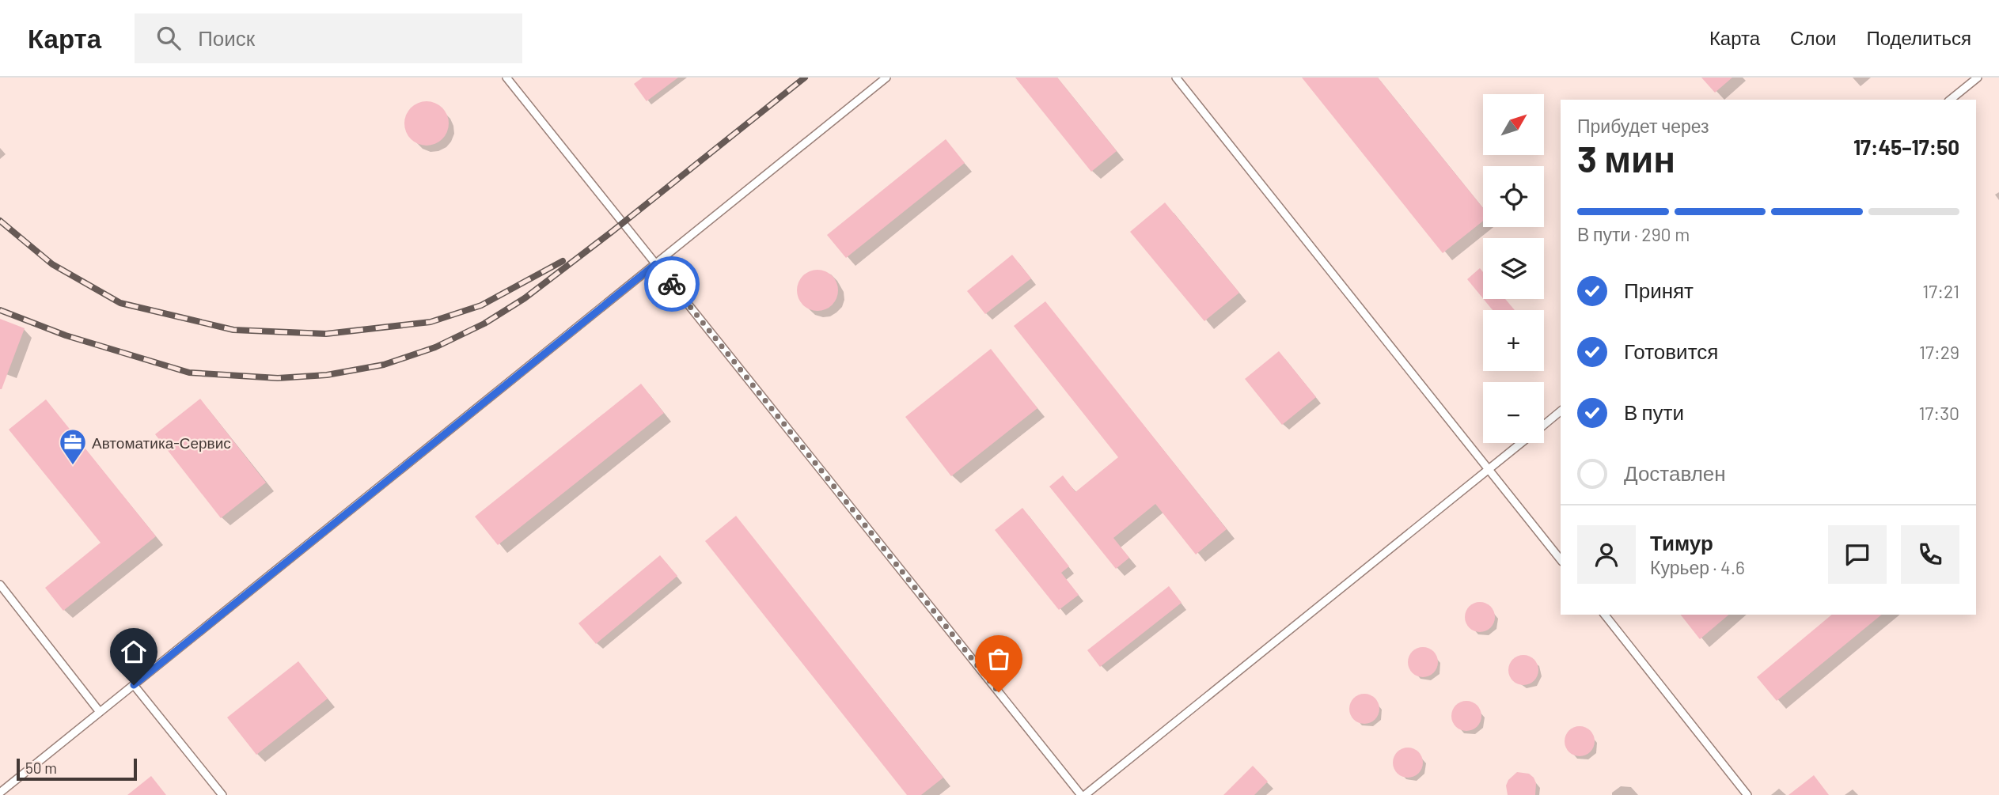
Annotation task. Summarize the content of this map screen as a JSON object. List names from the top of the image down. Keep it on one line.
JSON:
{"places":{"office":["Автоматика-Сервис"]},"scale_bar":"50 m","north":"top right","page":{"header":"Карта","search":"Поиск","nav":["Карта","Слои","Поделиться"],"map_buttons":["+","−"],"heading":["3 мин","Прибудет через","17:45–17:50"],"panel":["Тимур","Курьер · 4.6"],"bar":"В пути · 290 m","list":[["Принят","17:21"],["Готовится","17:29"],["В пути","17:30"],"Доставлен"],"scale":"50 m"}}
